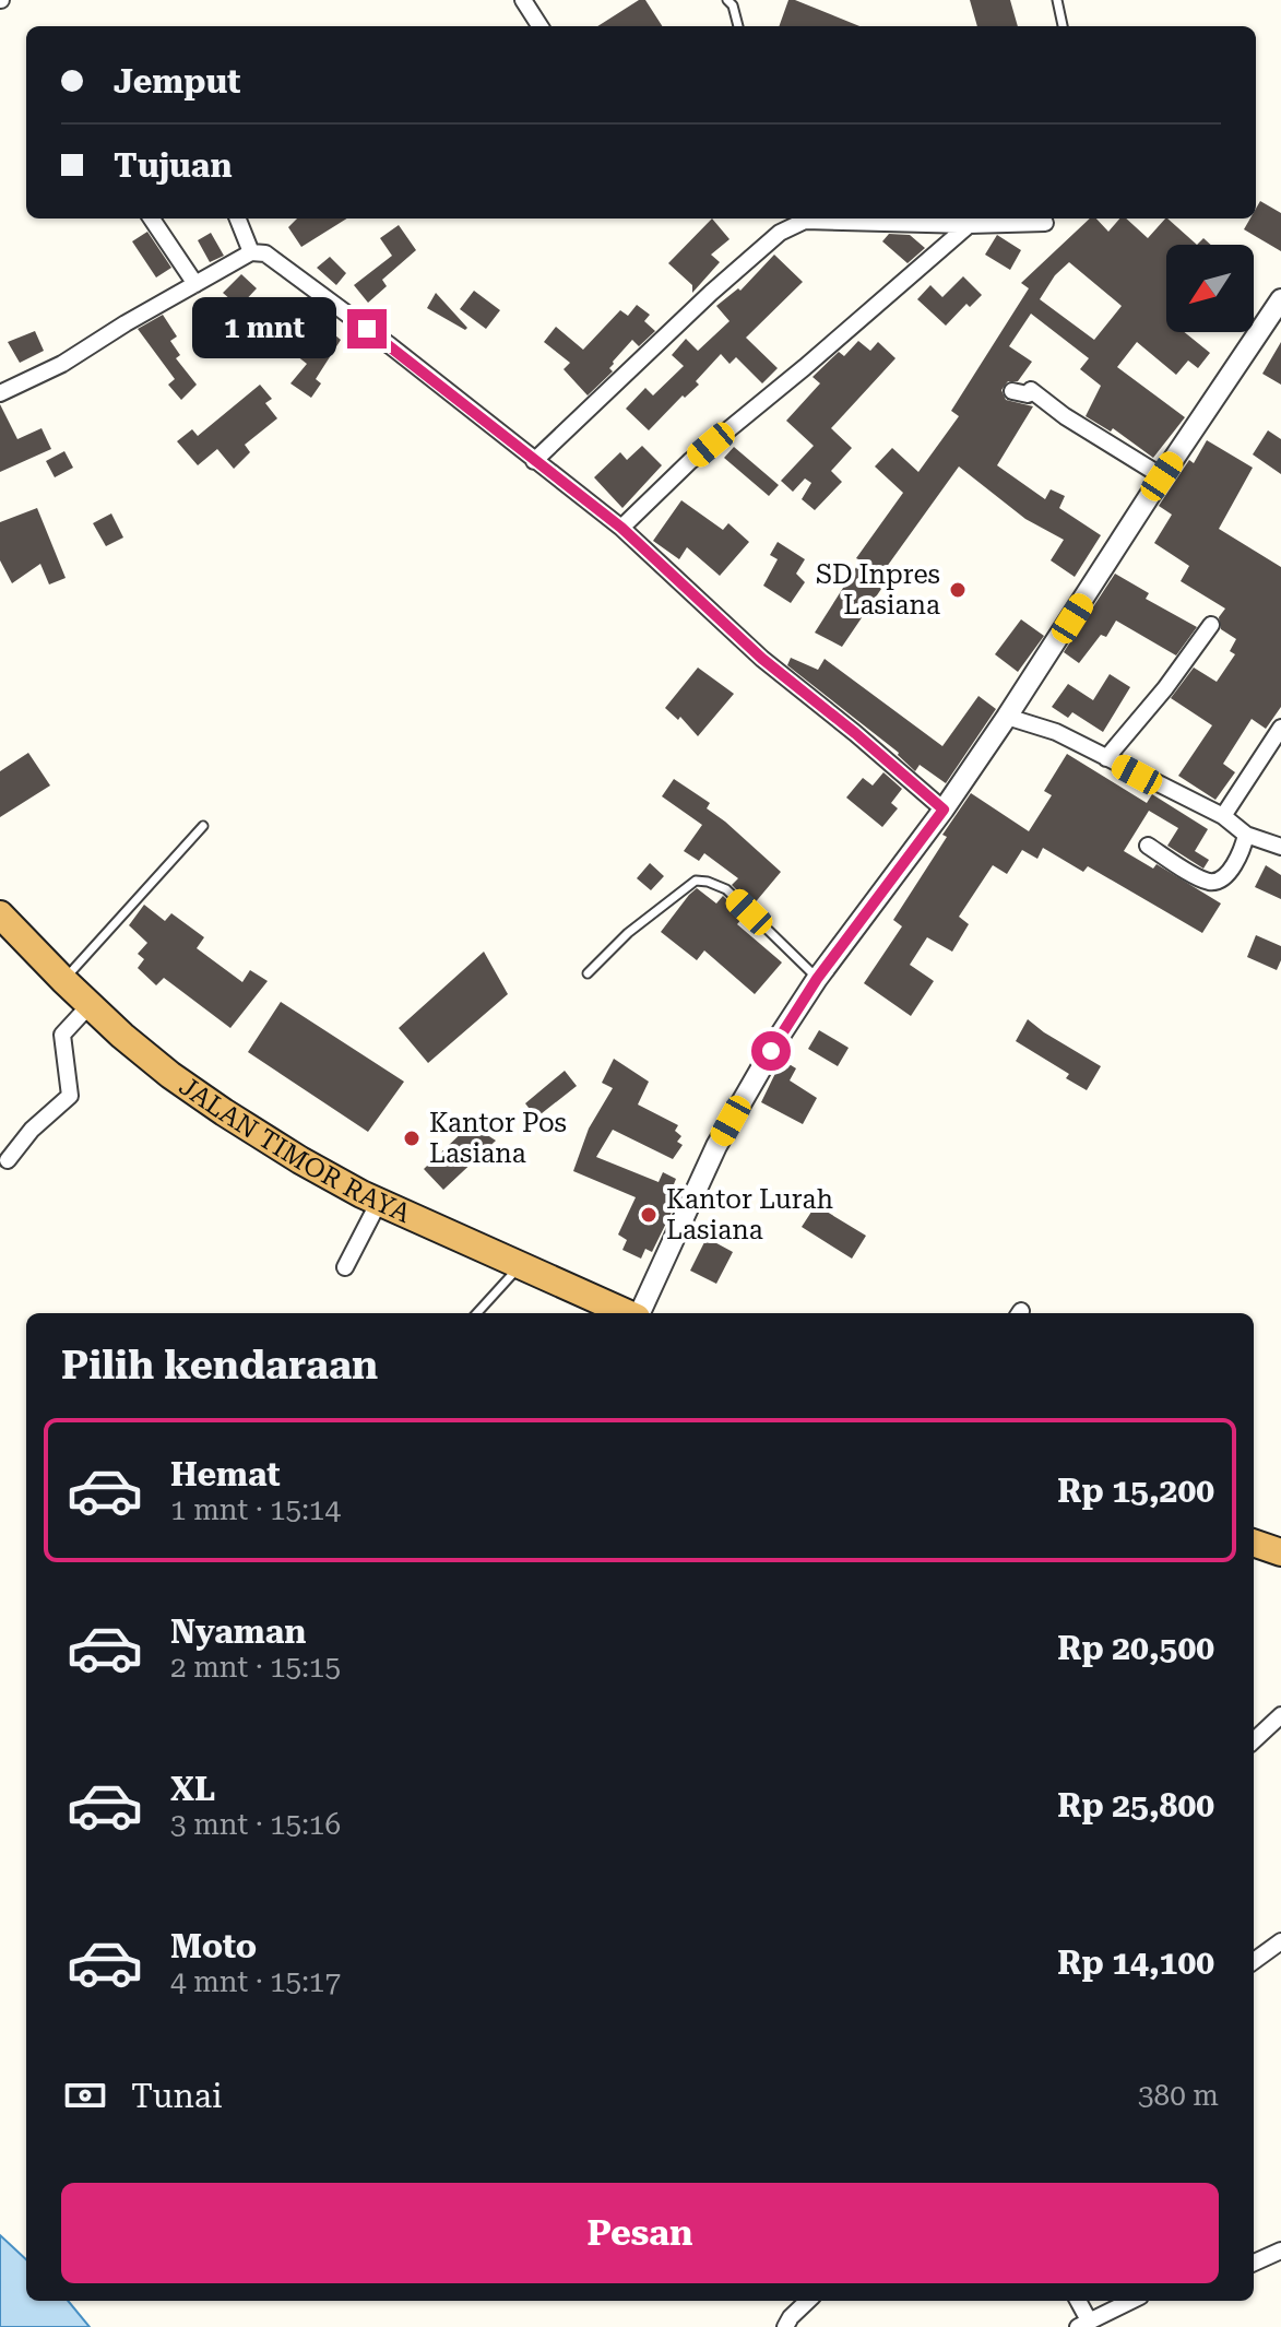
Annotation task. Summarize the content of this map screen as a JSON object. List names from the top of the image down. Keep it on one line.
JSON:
{"streets":{"highway":["JALAN TIMOR RAYA"]},"places":["SD Inpres Lasiana","Kantor Pos Lasiana","Kantor Lurah Lasiana"],"north":"bottom left","page":{"banner":["Jemput","Tujuan"],"bubble":"1 mnt","heading":"Pilih kendaraan","list":[{"name":"Hemat","note":"1 mnt · 15:14","value":"Rp 15,200"},{"name":"Nyaman","note":"2 mnt · 15:15","value":"Rp 20,500"},{"name":"XL","note":"3 mnt · 15:16","value":"Rp 25,800"},{"name":"Moto","note":"4 mnt · 15:17","value":"Rp 14,100"}],"pay":["Tunai","380 m"],"buttons":"Pesan"}}
